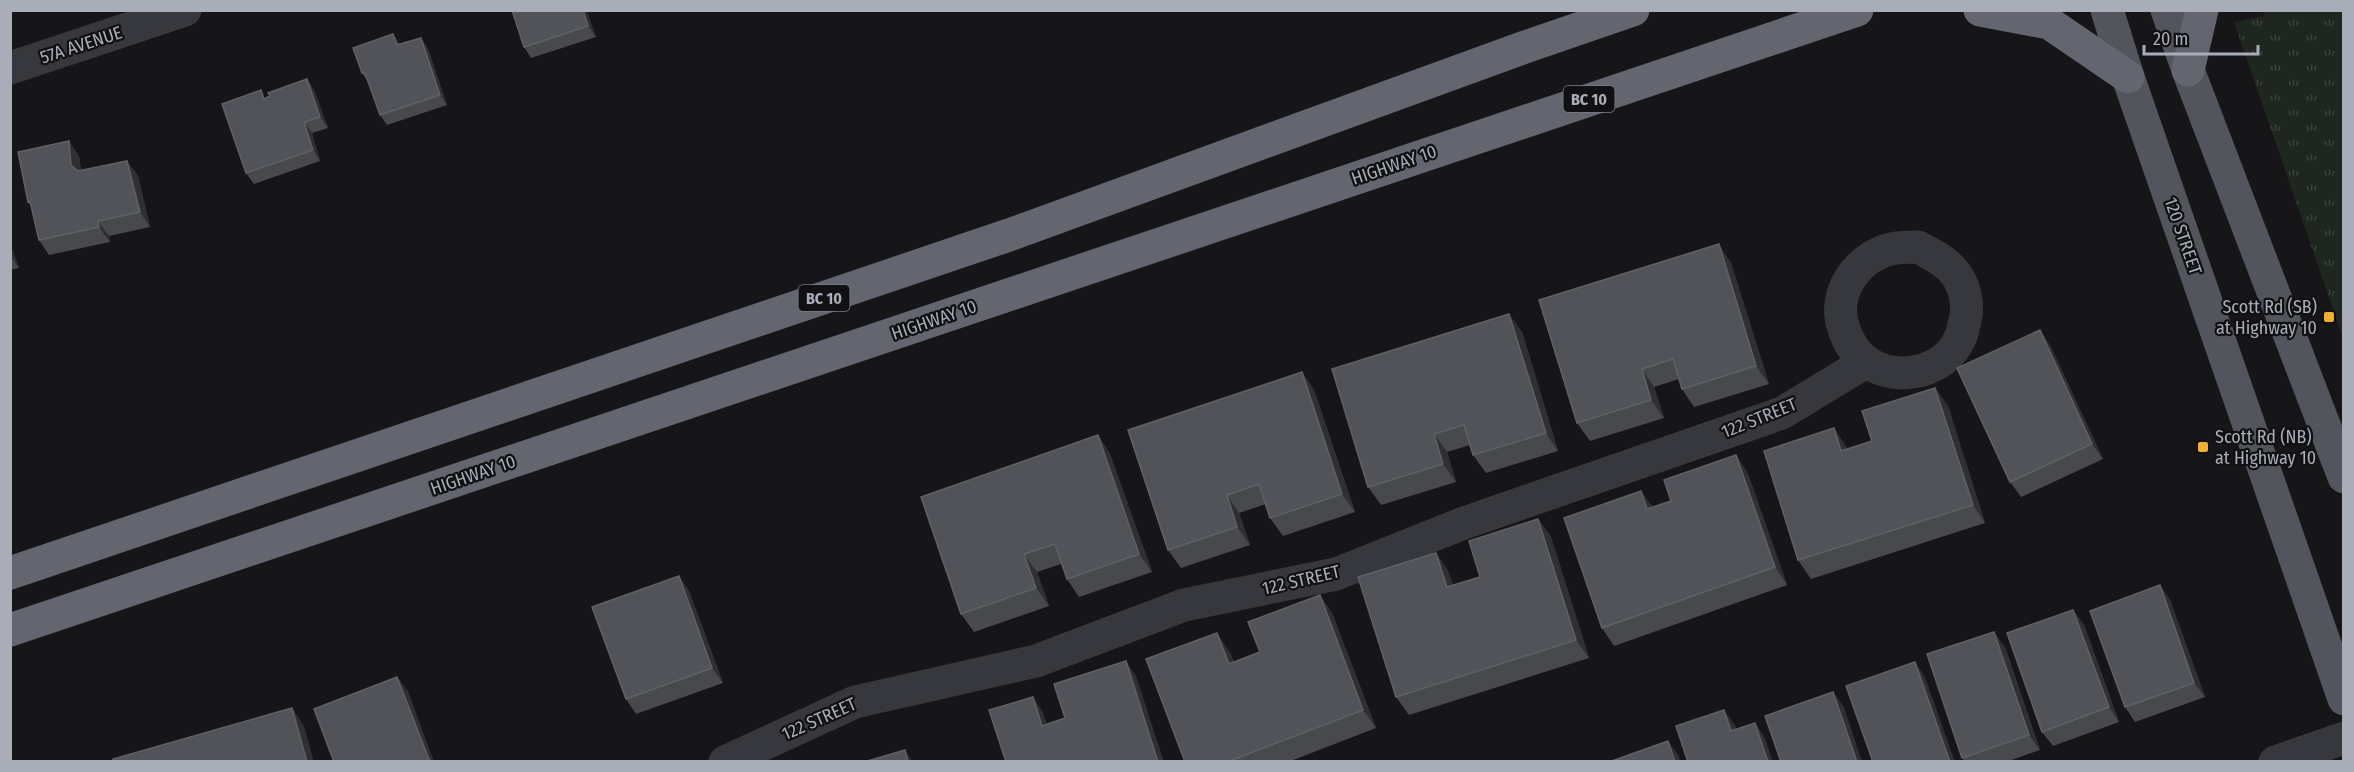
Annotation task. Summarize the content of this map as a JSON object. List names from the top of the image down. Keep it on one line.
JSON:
{"streets":{"highway":["BC 10","HIGHWAY 10"],"main road":["120 STREET"],"street":["57A AVENUE","122 STREET"]},"places":{"transit":["Scott Rd (SB) at Highway 10","Scott Rd (NB) at Highway 10"]},"scale_bar":"20 m"}
